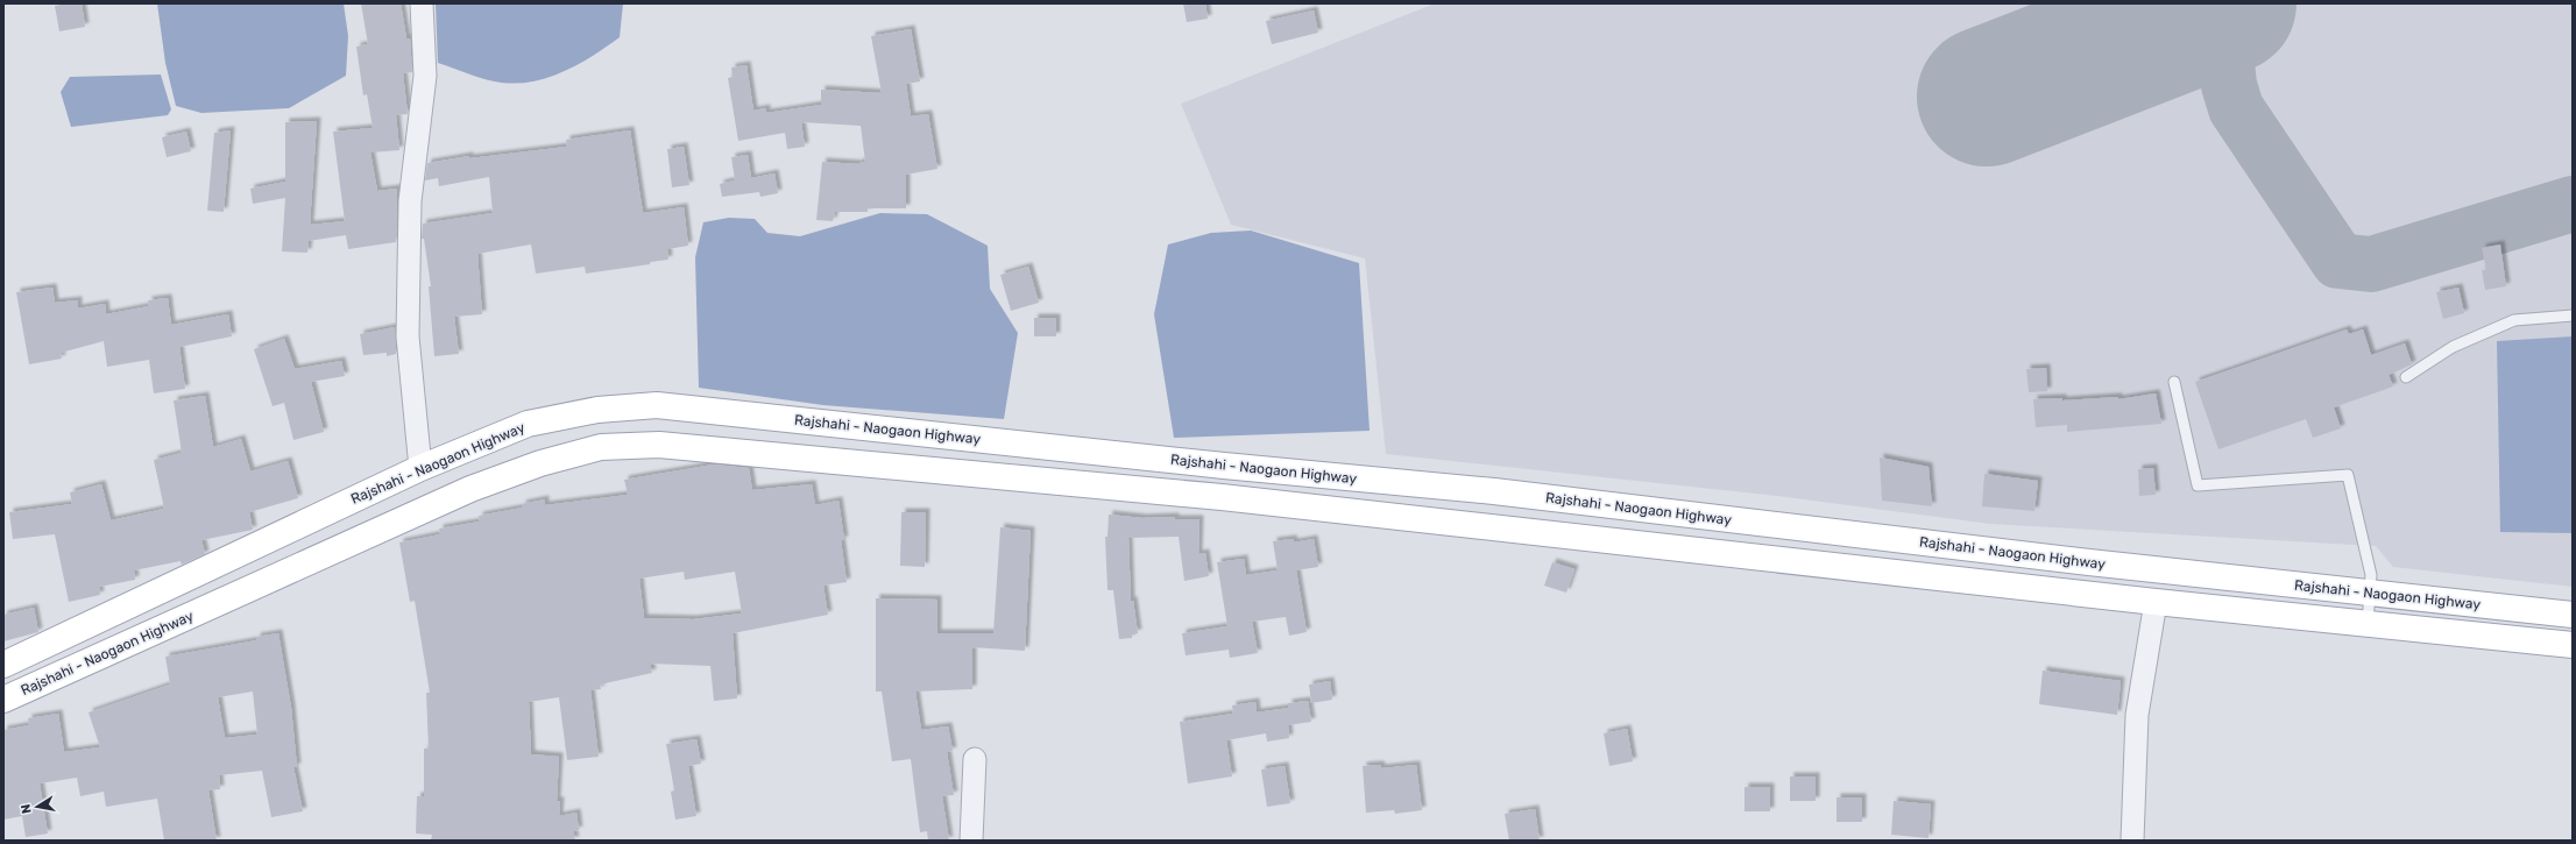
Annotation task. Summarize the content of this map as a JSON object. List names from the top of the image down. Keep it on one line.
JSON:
{"streets":{"main road":["Rajshahi - Naogaon Highway"]},"north":"left"}
